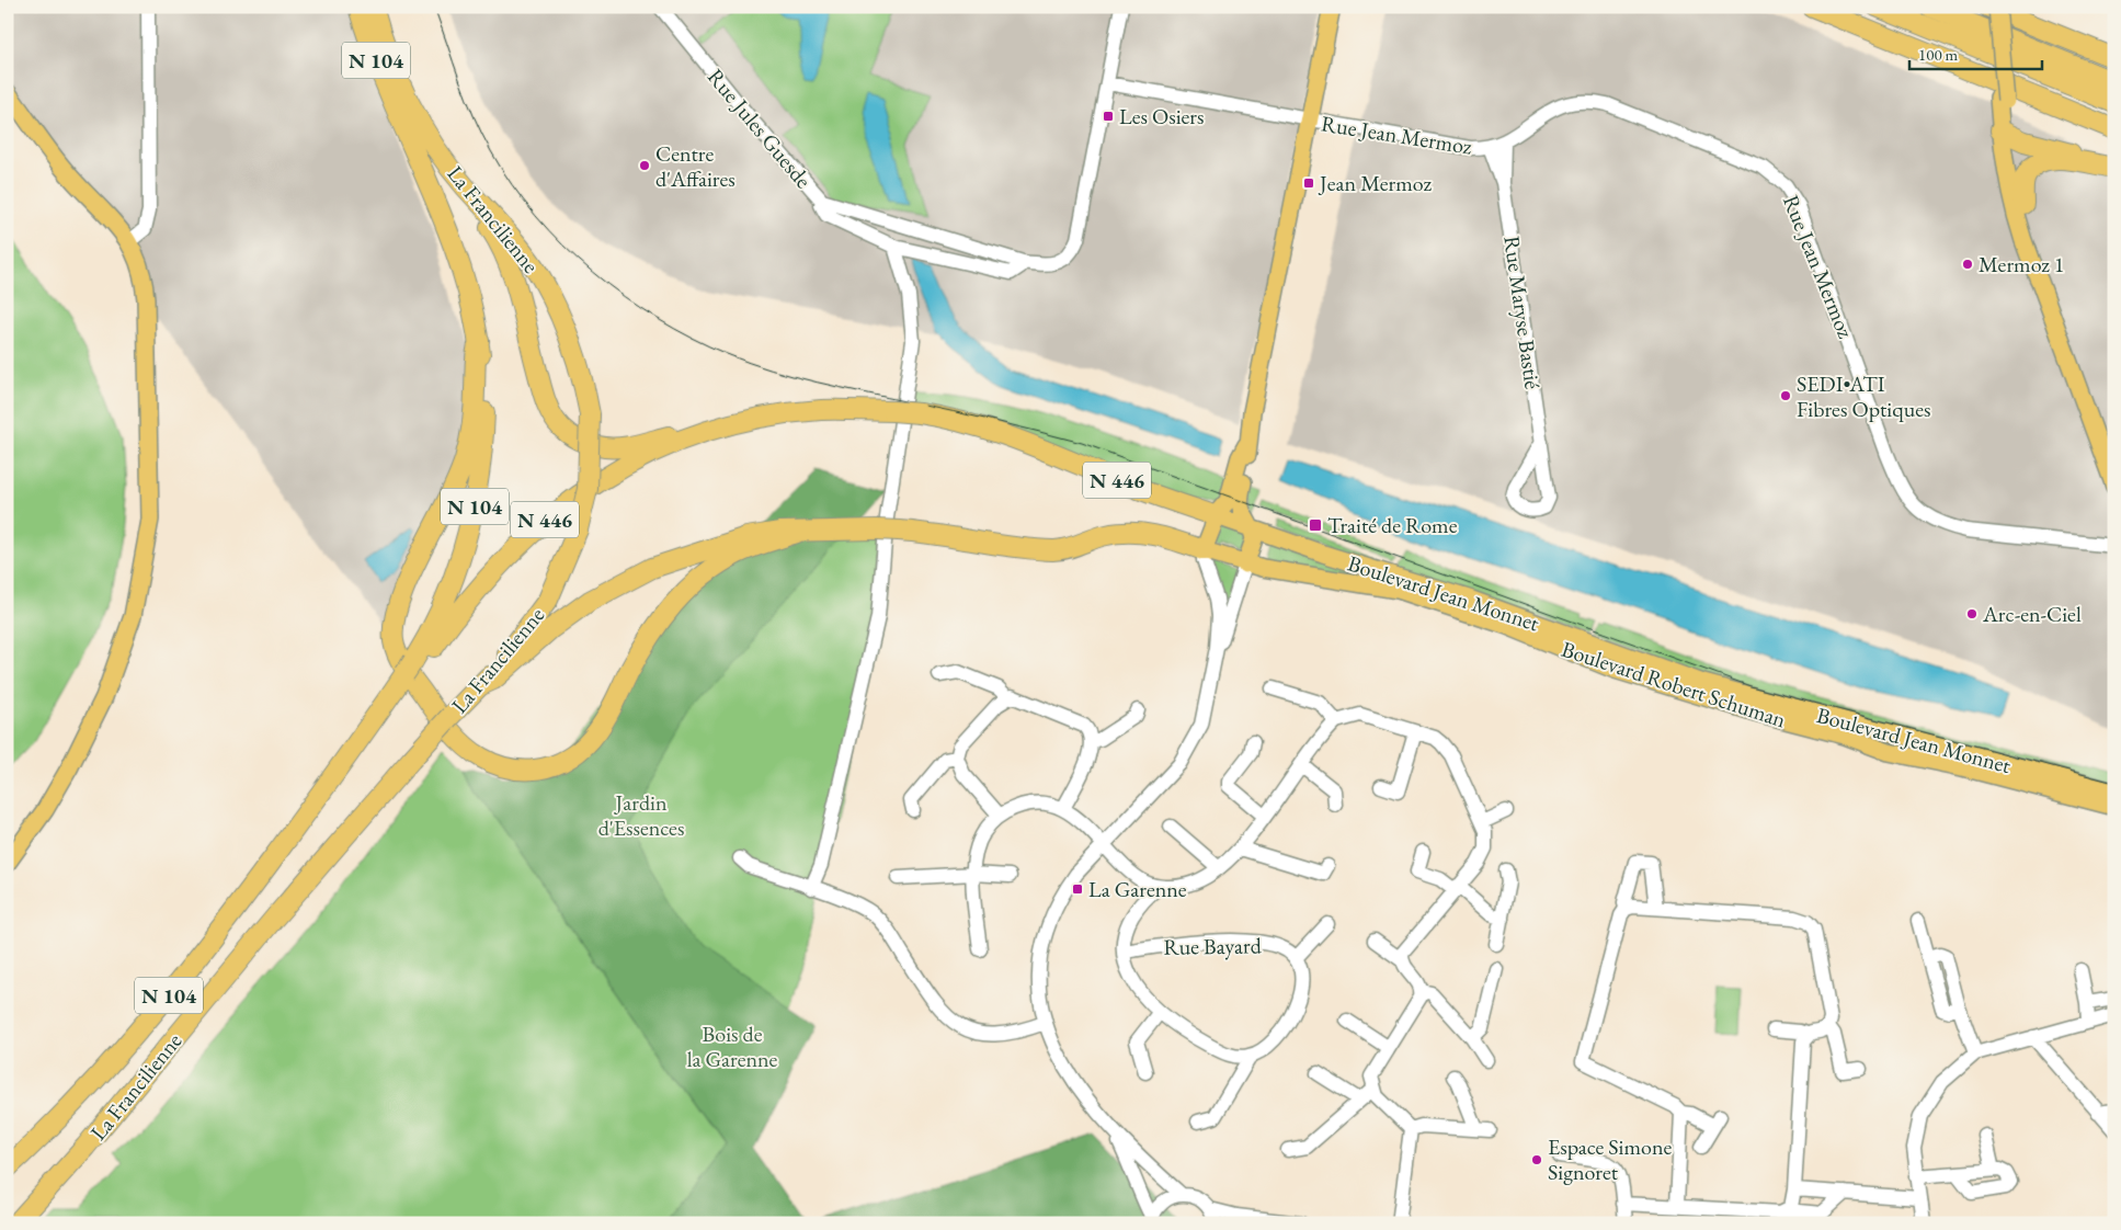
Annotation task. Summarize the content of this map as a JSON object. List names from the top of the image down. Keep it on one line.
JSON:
{"streets":{"highway":["N 104","La Francilienne","N 446"],"main road":["Boulevard Jean Monnet","Boulevard Robert Schuman"],"street":["Rue Jules Guesde","Rue Jean Mermoz","Rue Maryse Bastié","Rue Bayard"]},"crossings":[["Rue Jules Guesde","Rue Jean Mermoz"],["Rue Jean Mermoz","Rue Maryse Bastié"],["La Francilienne","N 446"],["N 446","Boulevard Jean Monnet"]],"parks":["Jardin d'Essences","Bois de la Garenne"],"places":{"transit":["Les Osiers","Jean Mermoz","Traité de Rome","La Garenne"],"other":["Centre d'Affaires","Mermoz 1","SEDI•ATI Fibres Optiques","Arc-en-Ciel","Espace Simone Signoret"]},"scale_bar":"100 m"}
